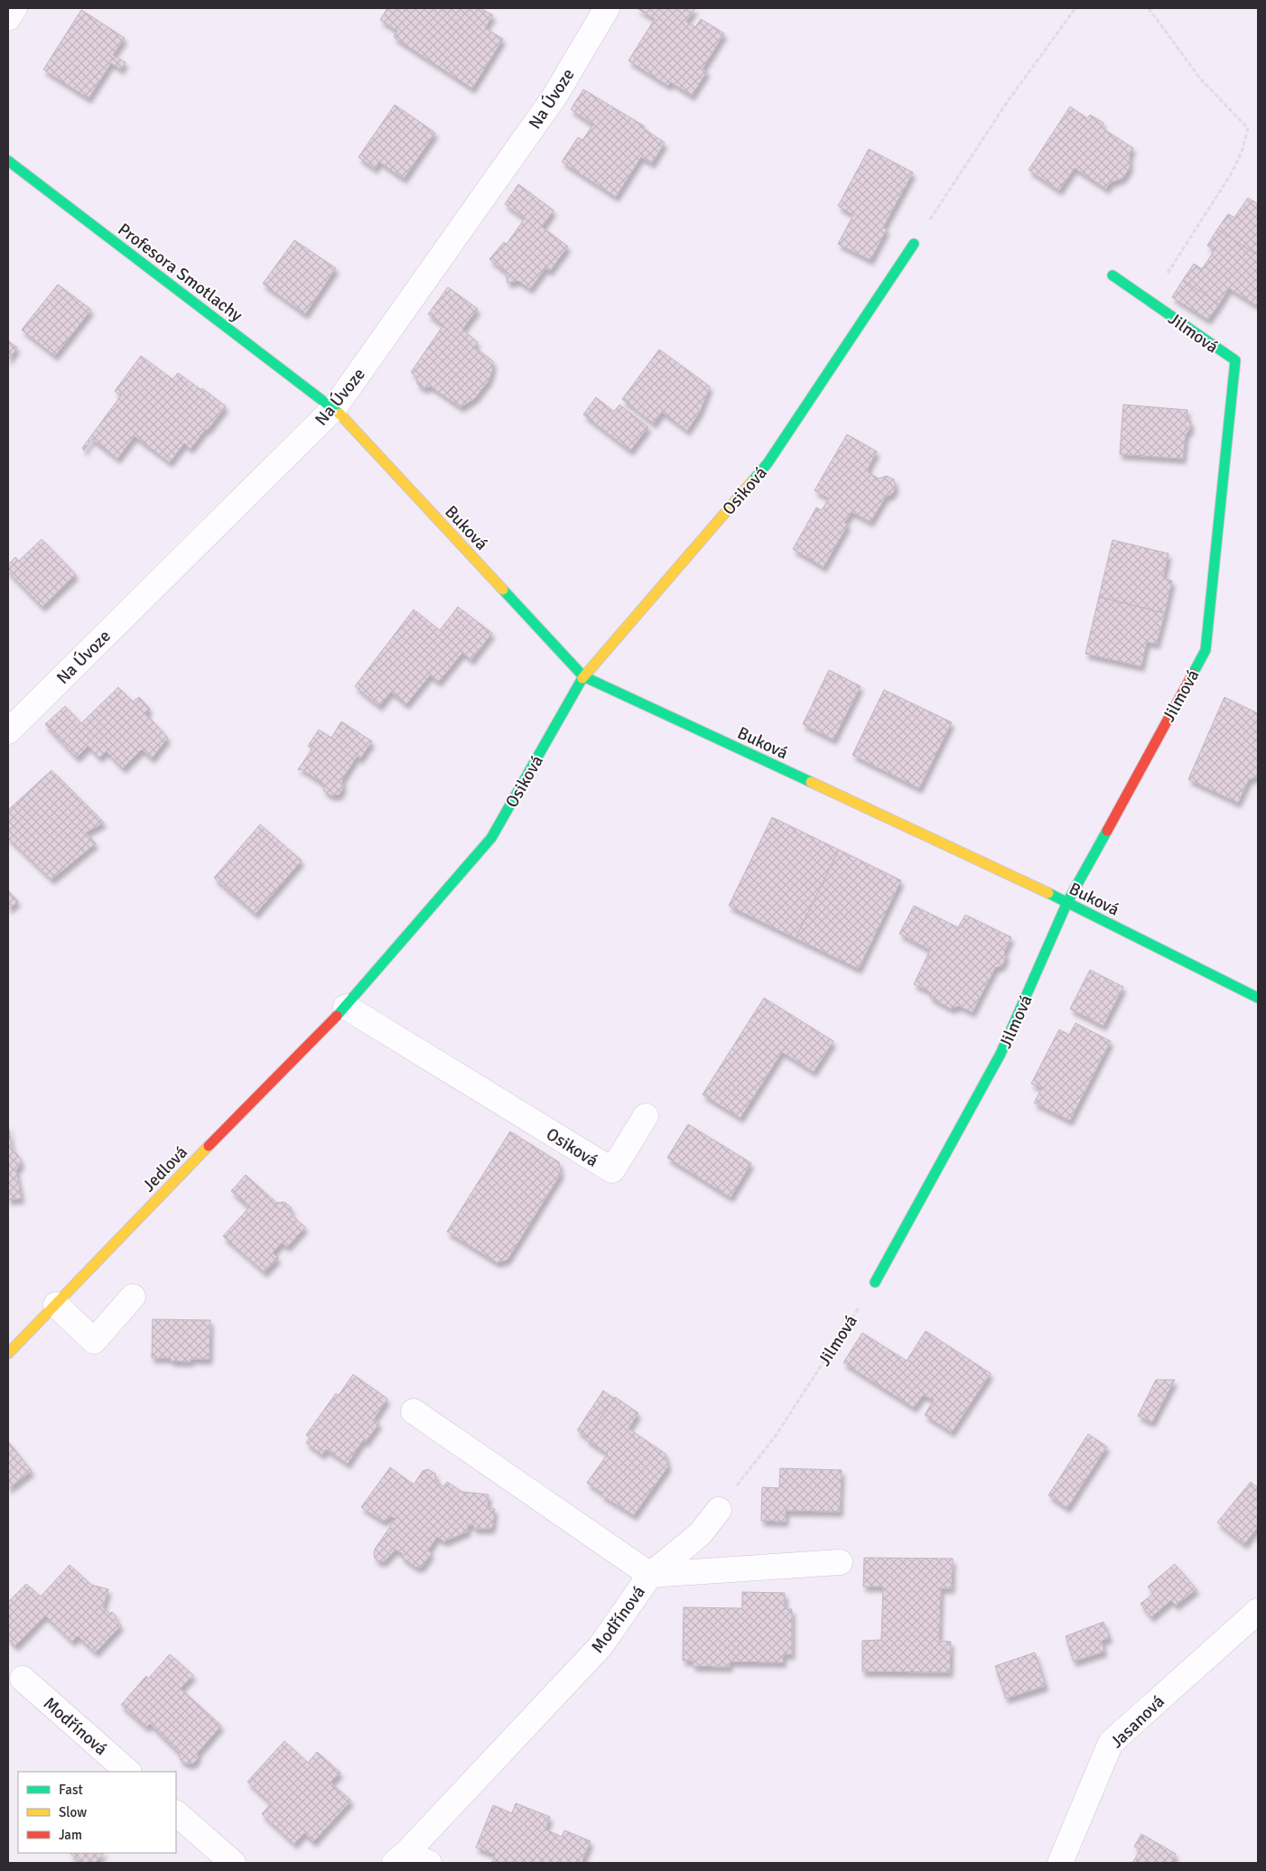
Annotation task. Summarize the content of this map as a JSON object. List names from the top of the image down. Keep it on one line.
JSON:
{"streets":{"street":["Na Úvoze","Profesora Smotlachy","Jilmová","Osiková","Buková","Jedlová","Modřínová","Jasanová"]},"crossings":[["Na Úvoze","Profesora Smotlachy"],["Na Úvoze","Buková"],["Profesora Smotlachy","Buková"],["Jilmová","Buková"],["Osiková","Buková"],["Osiková","Jedlová"]],"legend":["Fast","Slow","Jam"]}
